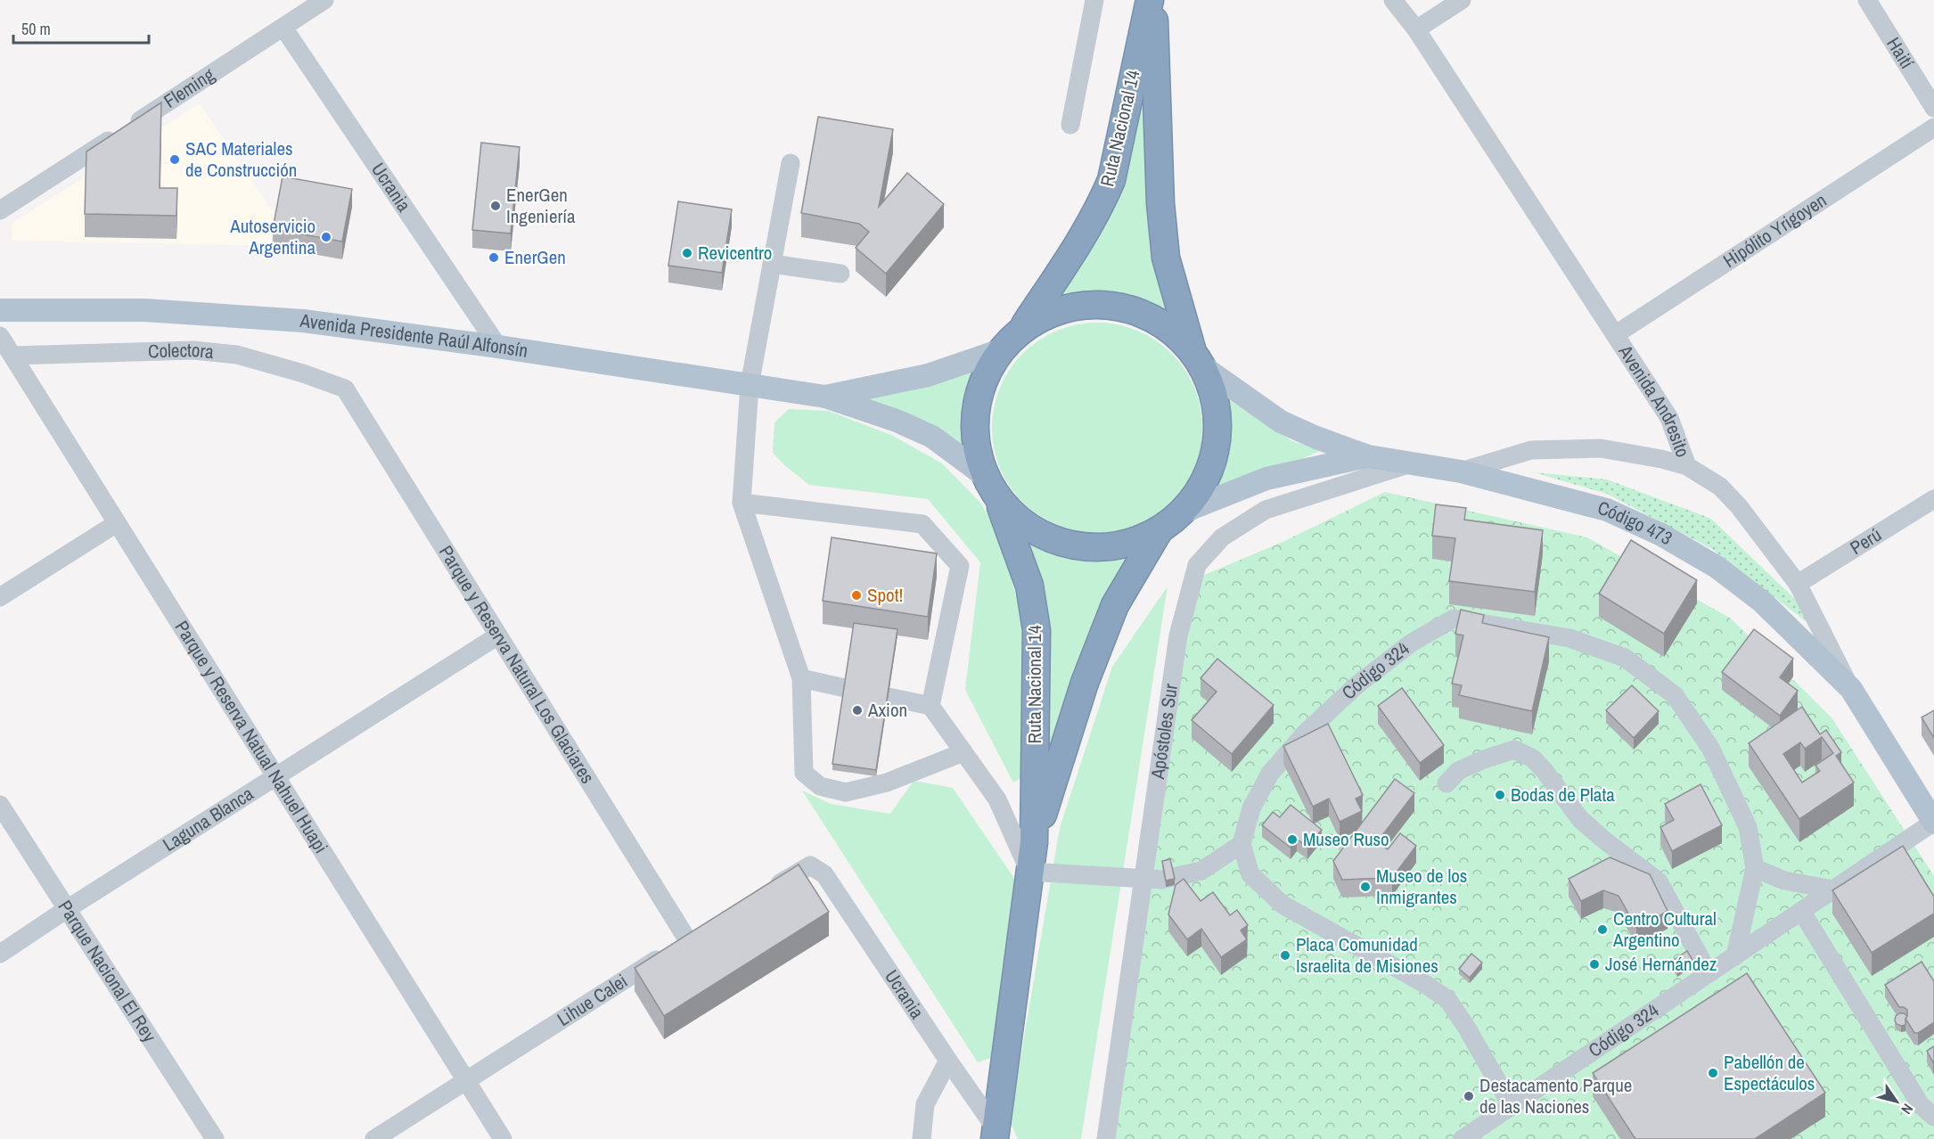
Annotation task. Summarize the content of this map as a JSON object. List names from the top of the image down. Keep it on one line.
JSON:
{"streets":{"highway":["Ruta Nacional 14"],"main road":["Avenida Presidente Raúl Alfonsín","Avenida Andresito","Código 473"],"street":["Haití","Fleming","Ucrania","Hipólito Yrigoyen","Colectora","Perú","Parque y Reserva Natural Los Glaciares","Código 324","Apóstoles Sur","Parque y Reserva Natual Nahuel Huapi","Laguna Blanca","Parque Nacional El Rey","Lihue Calei"]},"crossings":[["Fleming","Ucrania"],["Ruta Nacional 14","Ucrania"],["Ucrania","Avenida Presidente Raúl Alfonsín"],["Hipólito Yrigoyen","Avenida Andresito"],["Colectora","Parque y Reserva Natural Los Glaciares"],["Colectora","Parque y Reserva Natual Nahuel Huapi"],["Avenida Andresito","Código 473"],["Avenida Andresito","Perú"],["Avenida Andresito","Código 324"],["Código 473","Apóstoles Sur"],["Parque y Reserva Natural Los Glaciares","Laguna Blanca"],["Parque y Reserva Natural Los Glaciares","Lihue Calei"],["Parque y Reserva Natual Nahuel Huapi","Laguna Blanca"],["Parque y Reserva Natual Nahuel Huapi","Lihue Calei"],["Laguna Blanca","Parque Nacional El Rey"]],"places":["SAC Materiales de Construcción","EnerGen Ingeniería","Autoservicio Argentina","Revicentro","EnerGen","Spot!","Axion","Bodas de Plata","Museo Ruso","Museo de los Inmigrantes","Centro Cultural Argentino","Placa Comunidad Israelita de Misiones","José Hernández","Pabellón de Espectáculos","Destacamento Parque de las Naciones"],"scale_bar":"50 m","north":"bottom right"}
